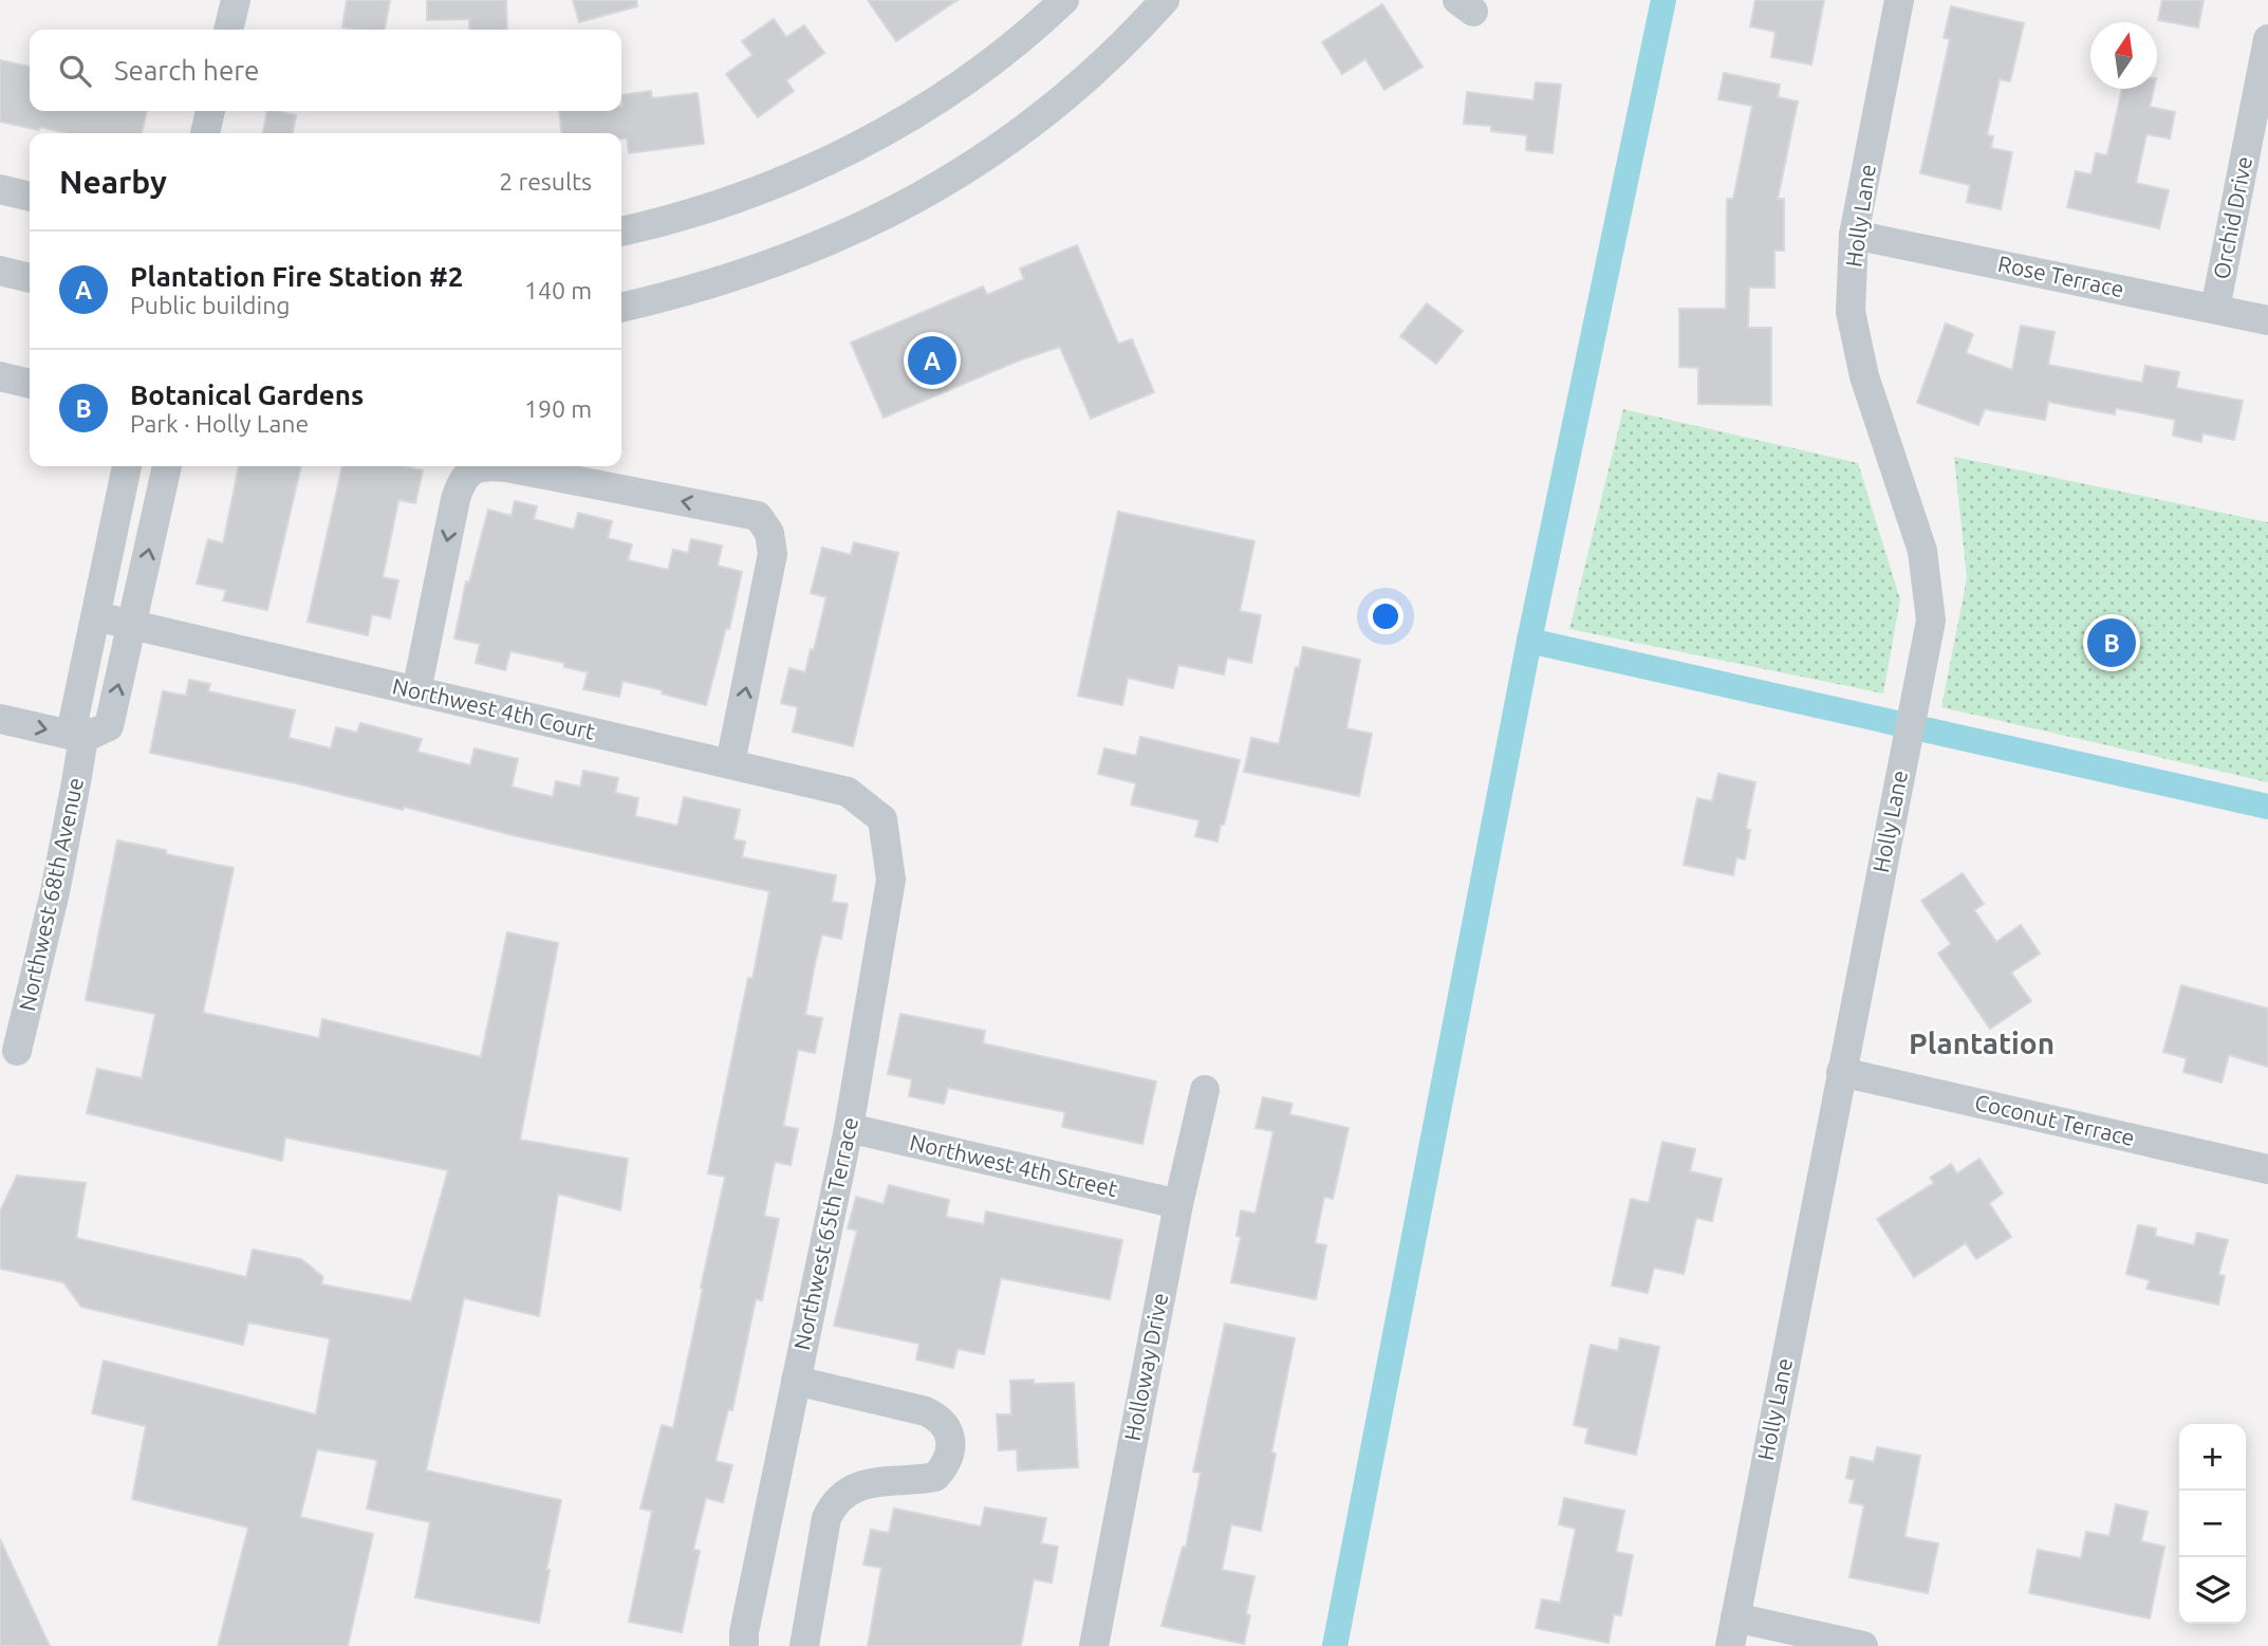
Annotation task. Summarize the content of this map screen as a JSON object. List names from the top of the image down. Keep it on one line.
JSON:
{"streets":{"street":["Holly Lane","Orchid Drive","Rose Terrace","Northwest 4th Court","Northwest 68th Avenue","Coconut Terrace","Northwest 4th Street","Northwest 65th Terrace","Holloway Drive"]},"crossings":[["Holly Lane","Rose Terrace"],["Holly Lane","Coconut Terrace"],["Orchid Drive","Rose Terrace"],["Northwest 4th Court","Northwest 68th Avenue"],["Northwest 4th Court","Northwest 65th Terrace"],["Northwest 4th Street","Northwest 65th Terrace"],["Northwest 4th Street","Holloway Drive"]],"districts":["Plantation"],"north":"top","page":{"search":"Search here","heading":["Nearby","2 results"],"list":[{"mark":"A","name":"Plantation Fire Station #2","note":"Public building","value":"140 m"},{"mark":"B","name":"Botanical Gardens","note":"Park · Holly Lane","value":"190 m"}],"pins":["A","B"],"map_buttons":["+","−"]}}
